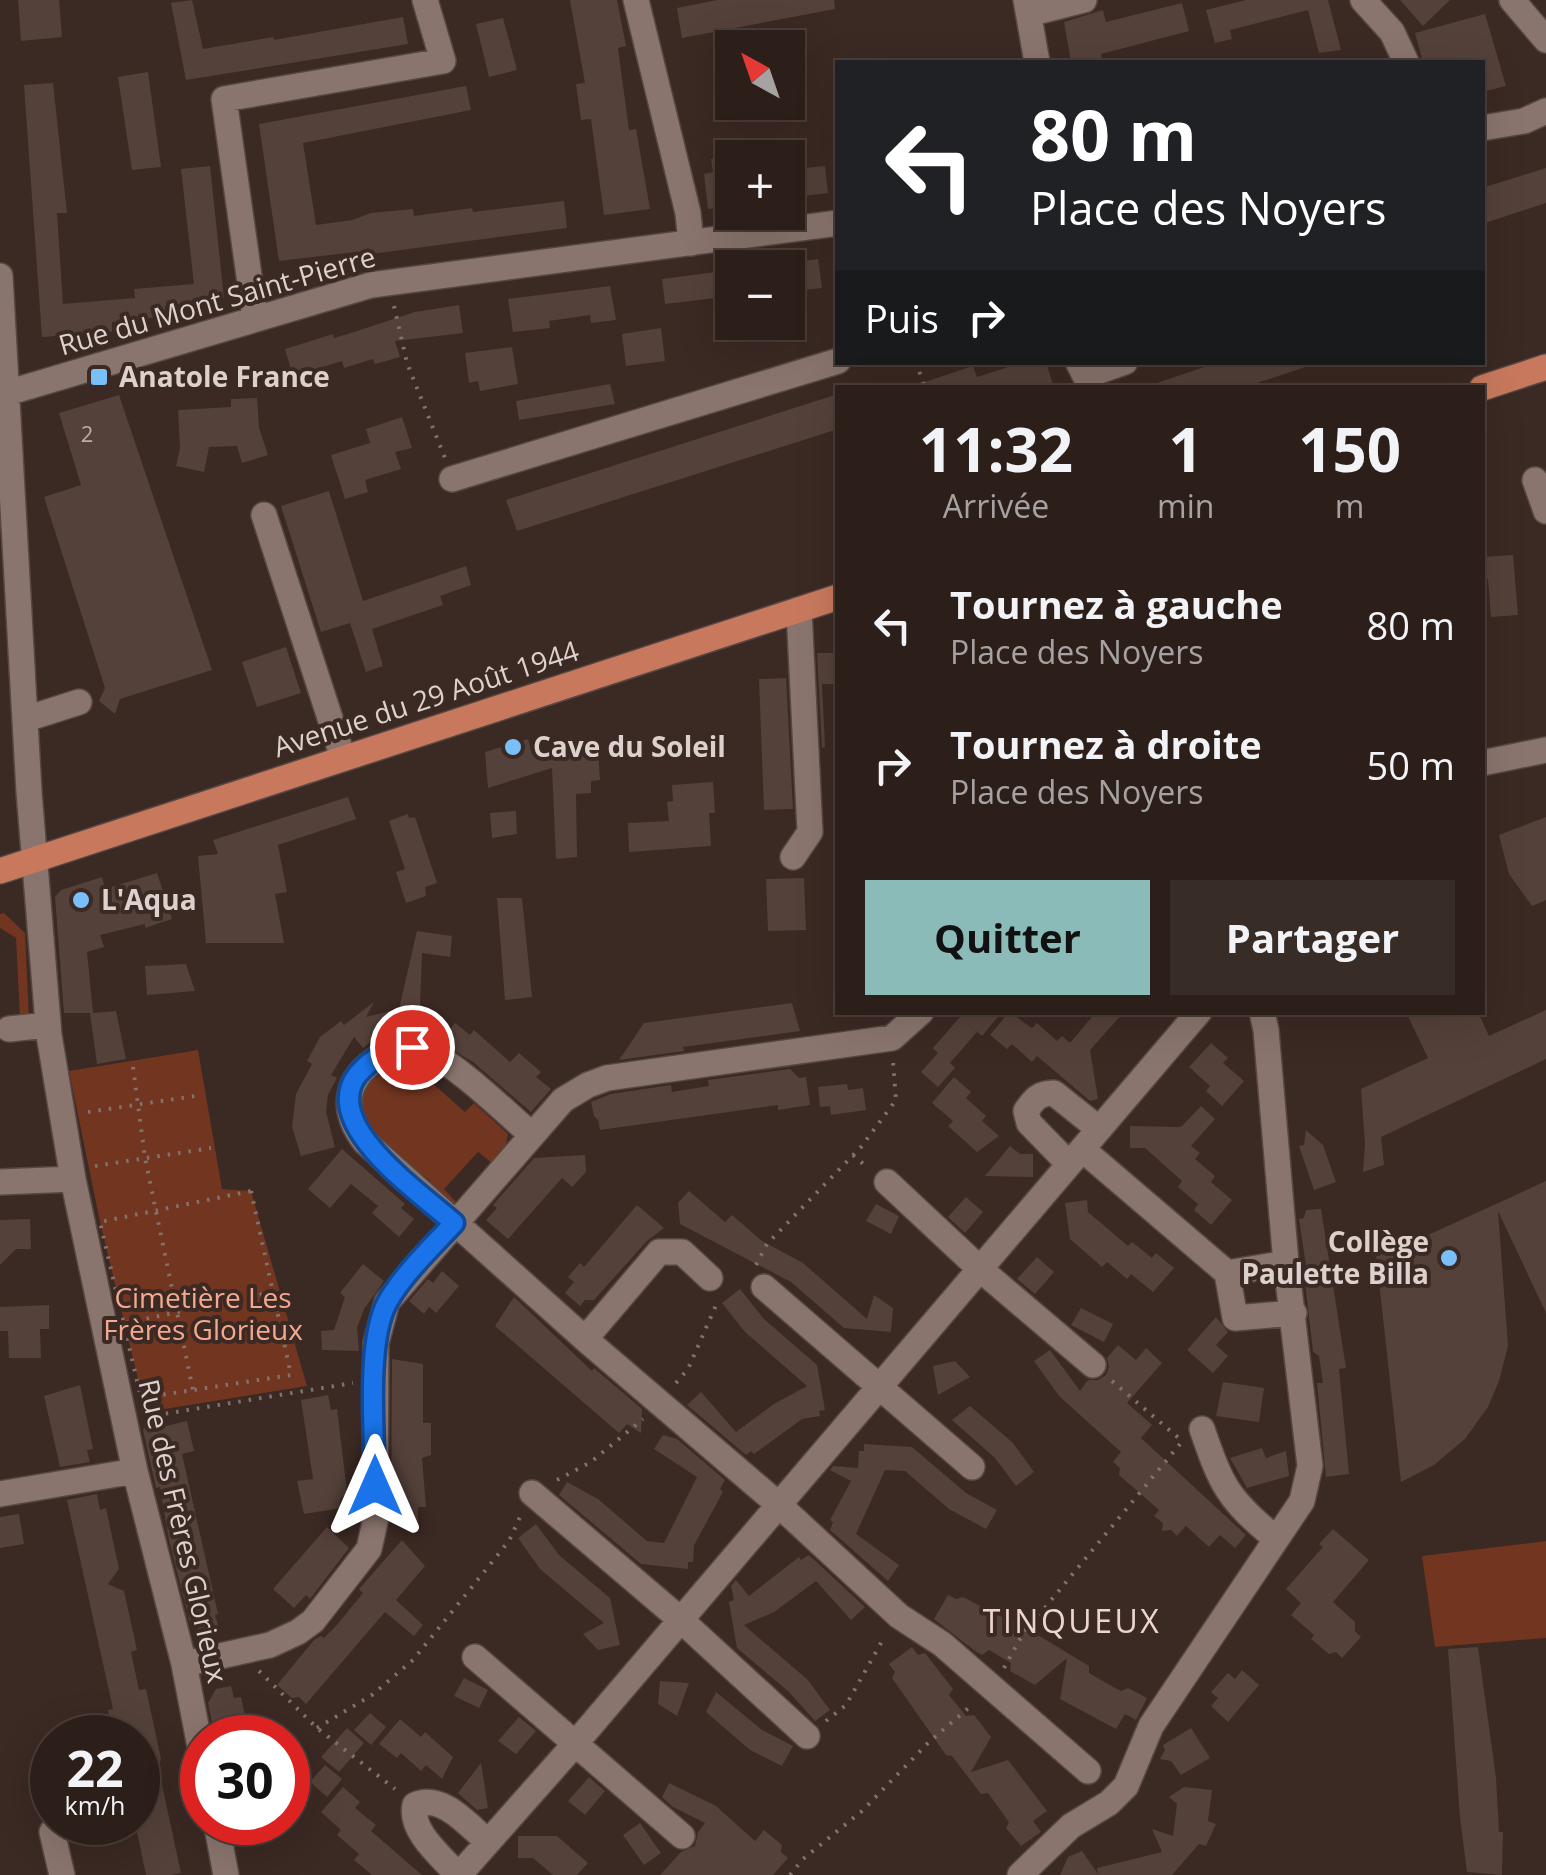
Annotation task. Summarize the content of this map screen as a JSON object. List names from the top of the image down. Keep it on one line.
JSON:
{"streets":{"main road":["Avenue du 29 Août 1944"],"street":["Rue du Mont Saint-Pierre","Rue des Frères Glorieux"]},"crossings":[["Rue du Mont Saint-Pierre","Rue des Frères Glorieux"],["Avenue du 29 Août 1944","Rue des Frères Glorieux"]],"districts":["TINQUEUX"],"parks":["Cimetière Les Frères Glorieux"],"places":{"transit":["Anatole France"],"other":["Cave du Soleil","L'Aqua","Collège Paulette Billa"]},"house_numbers":["2"],"north":"top left","page":{"map_buttons":["+","−"],"turn":["80 m","Place des Noyers"],"then":"Puis","eta":["11:32","Arrivée","1","min","150","m"],"list":[{"name":"Tournez à gauche","note":"Place des Noyers","value":"80 m"},{"name":"Tournez à droite","note":"Place des Noyers","value":"50 m"}],"buttons":["Quitter","Partager"],"speed":"22 km/h","limit":"30"}}
